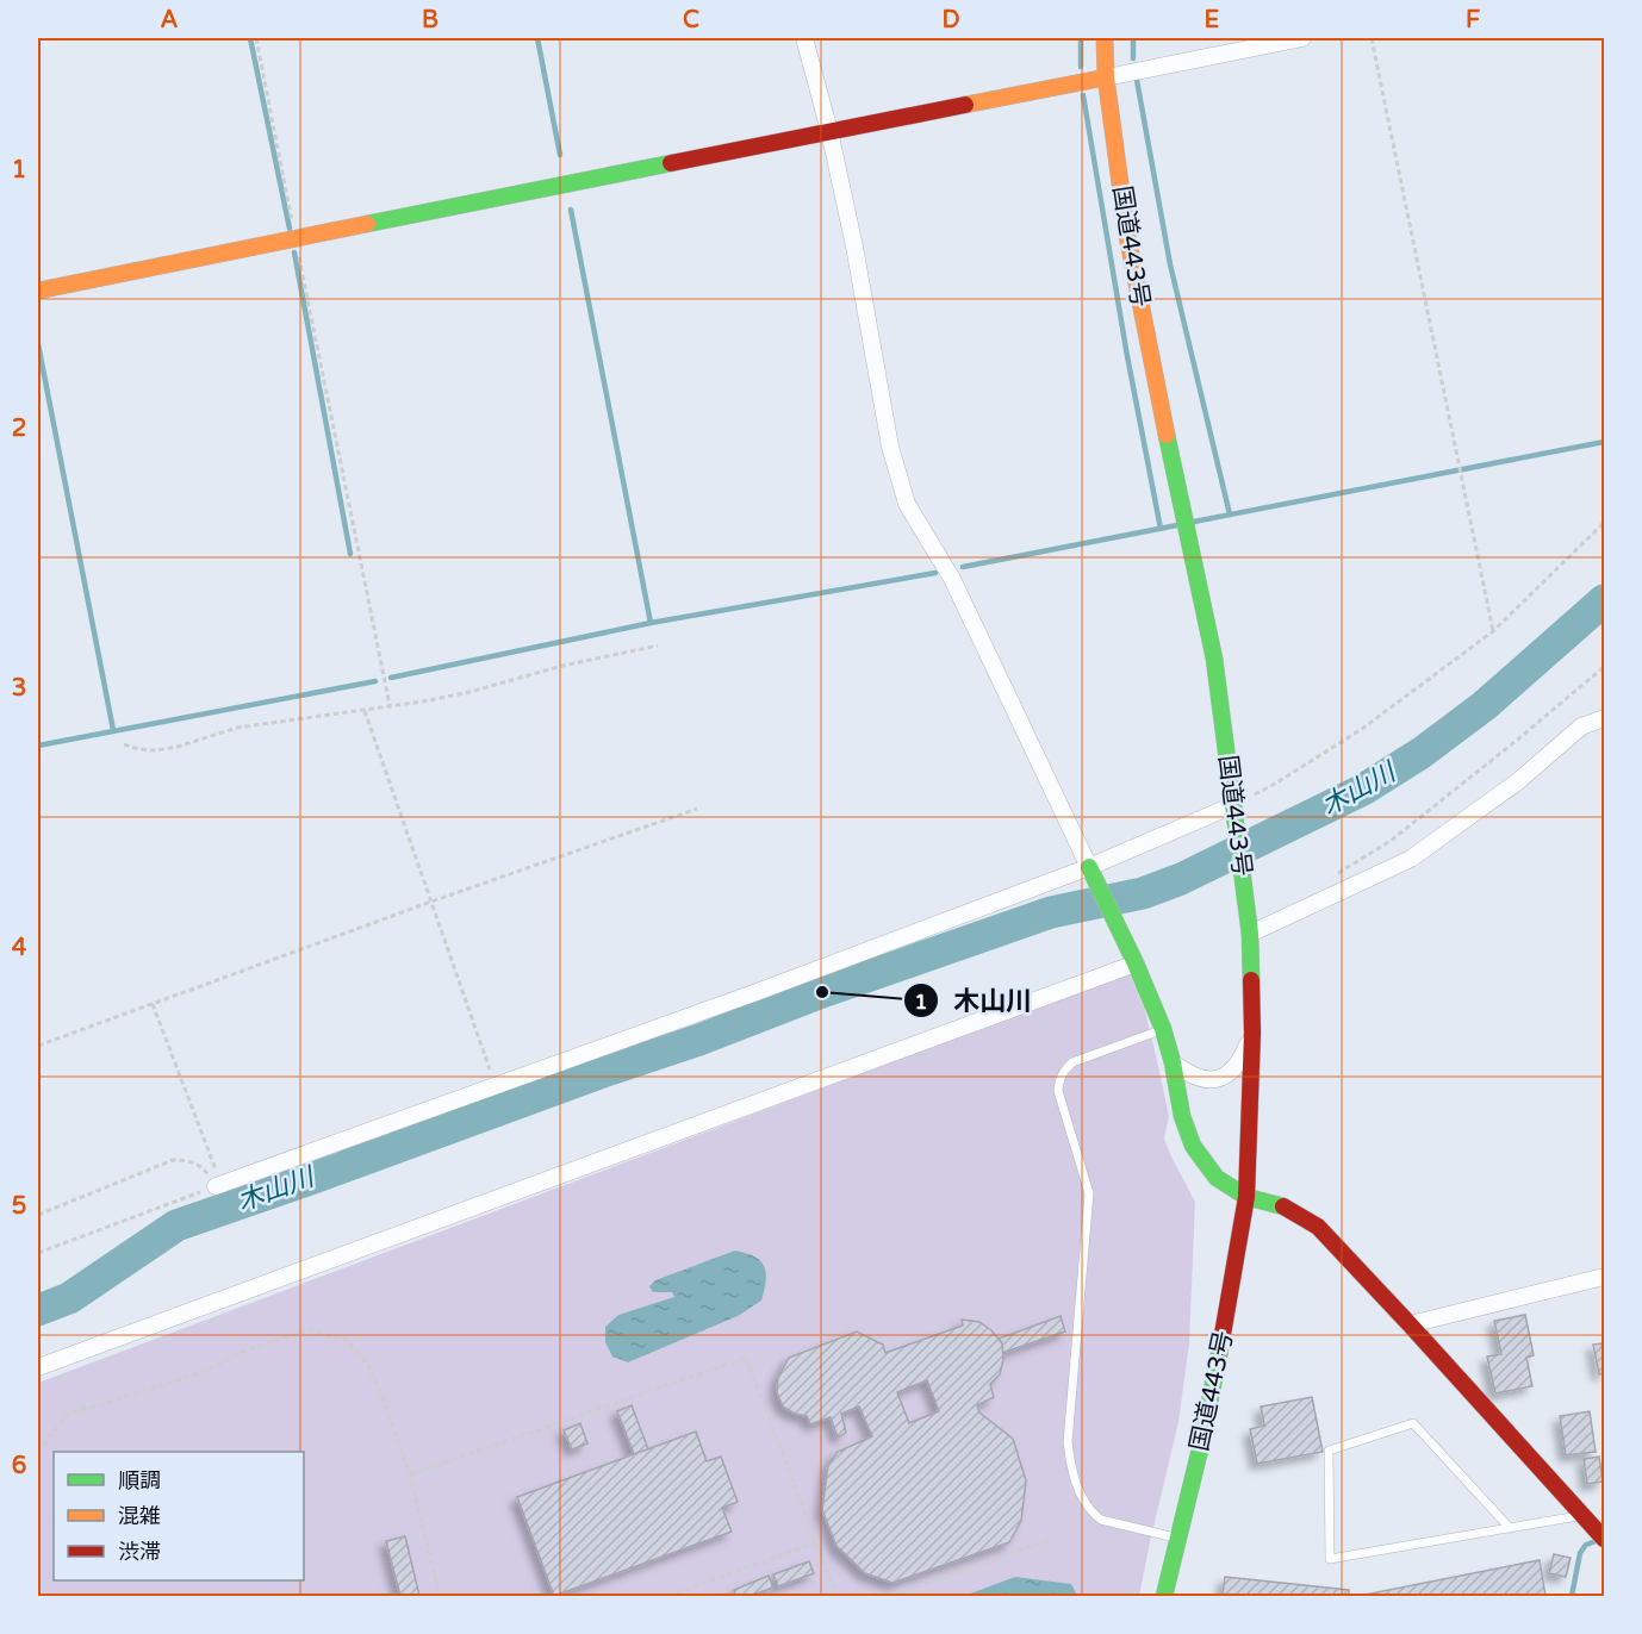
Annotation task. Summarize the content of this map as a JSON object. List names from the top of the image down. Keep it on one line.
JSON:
{"streets":{"main road":["国道443号"]},"water":["木山川"],"places":["木山川"],"legend":["順調","混雑","渋滞"],"grid":{"columns":["A","B","C","D","E","F"],"rows":["1","2","3","4","5","6"]}}
